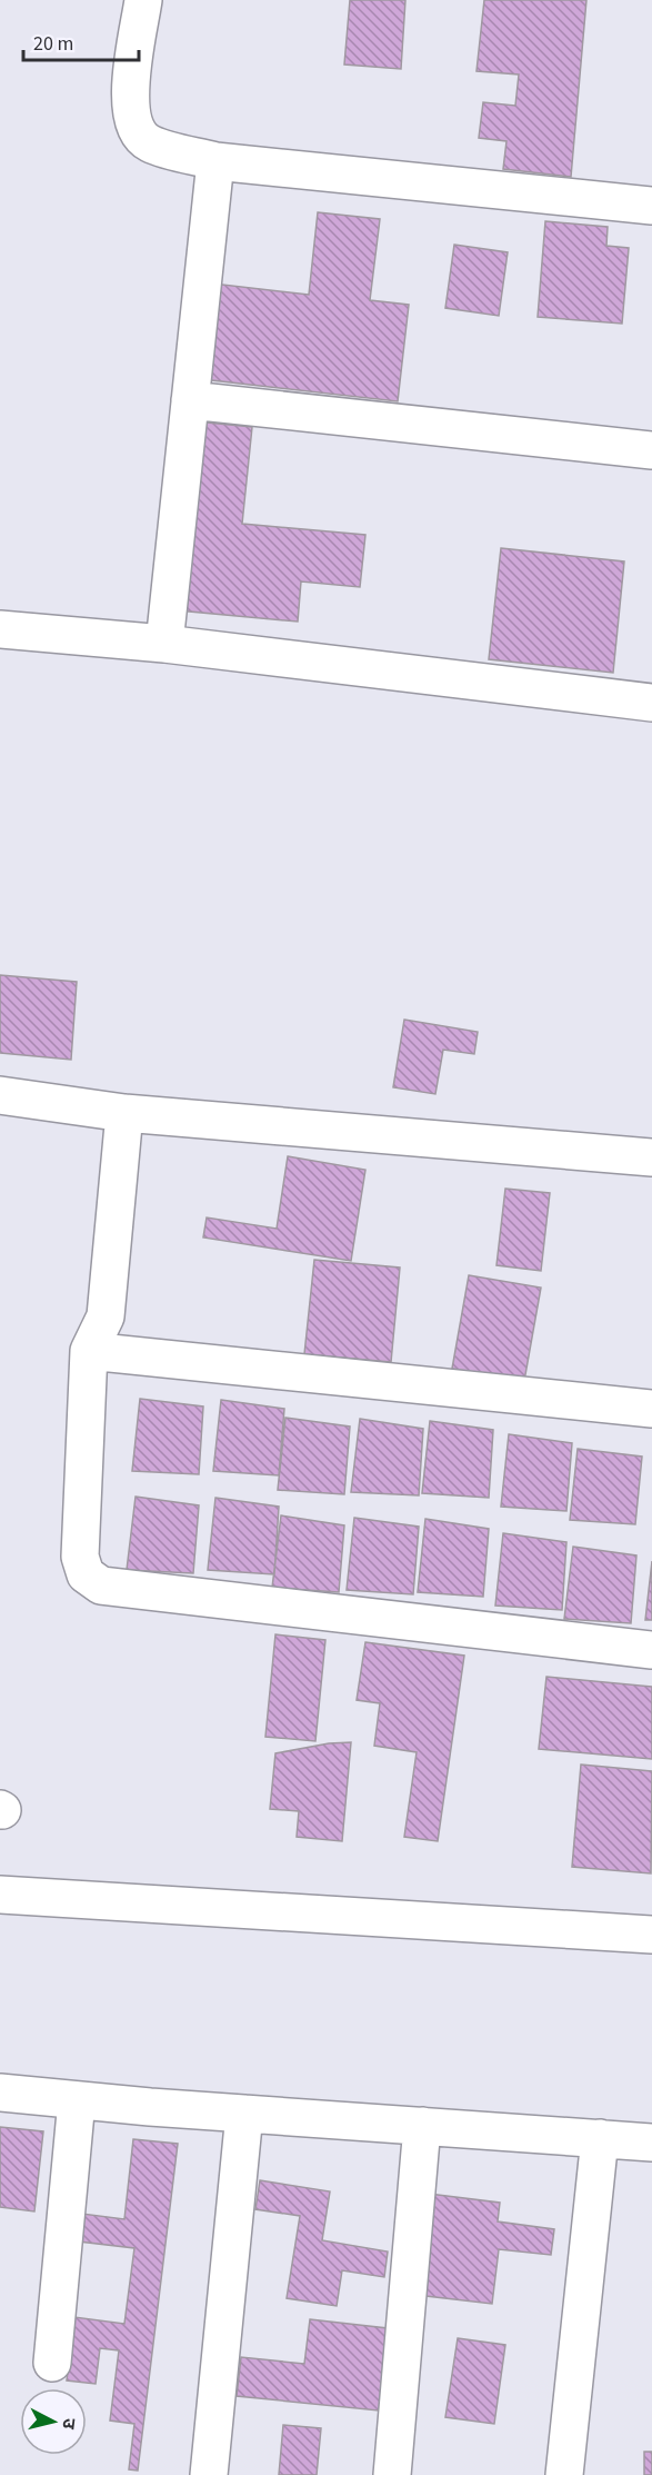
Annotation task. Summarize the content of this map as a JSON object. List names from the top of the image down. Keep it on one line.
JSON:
{"scale_bar":"20 m","north":"right"}
